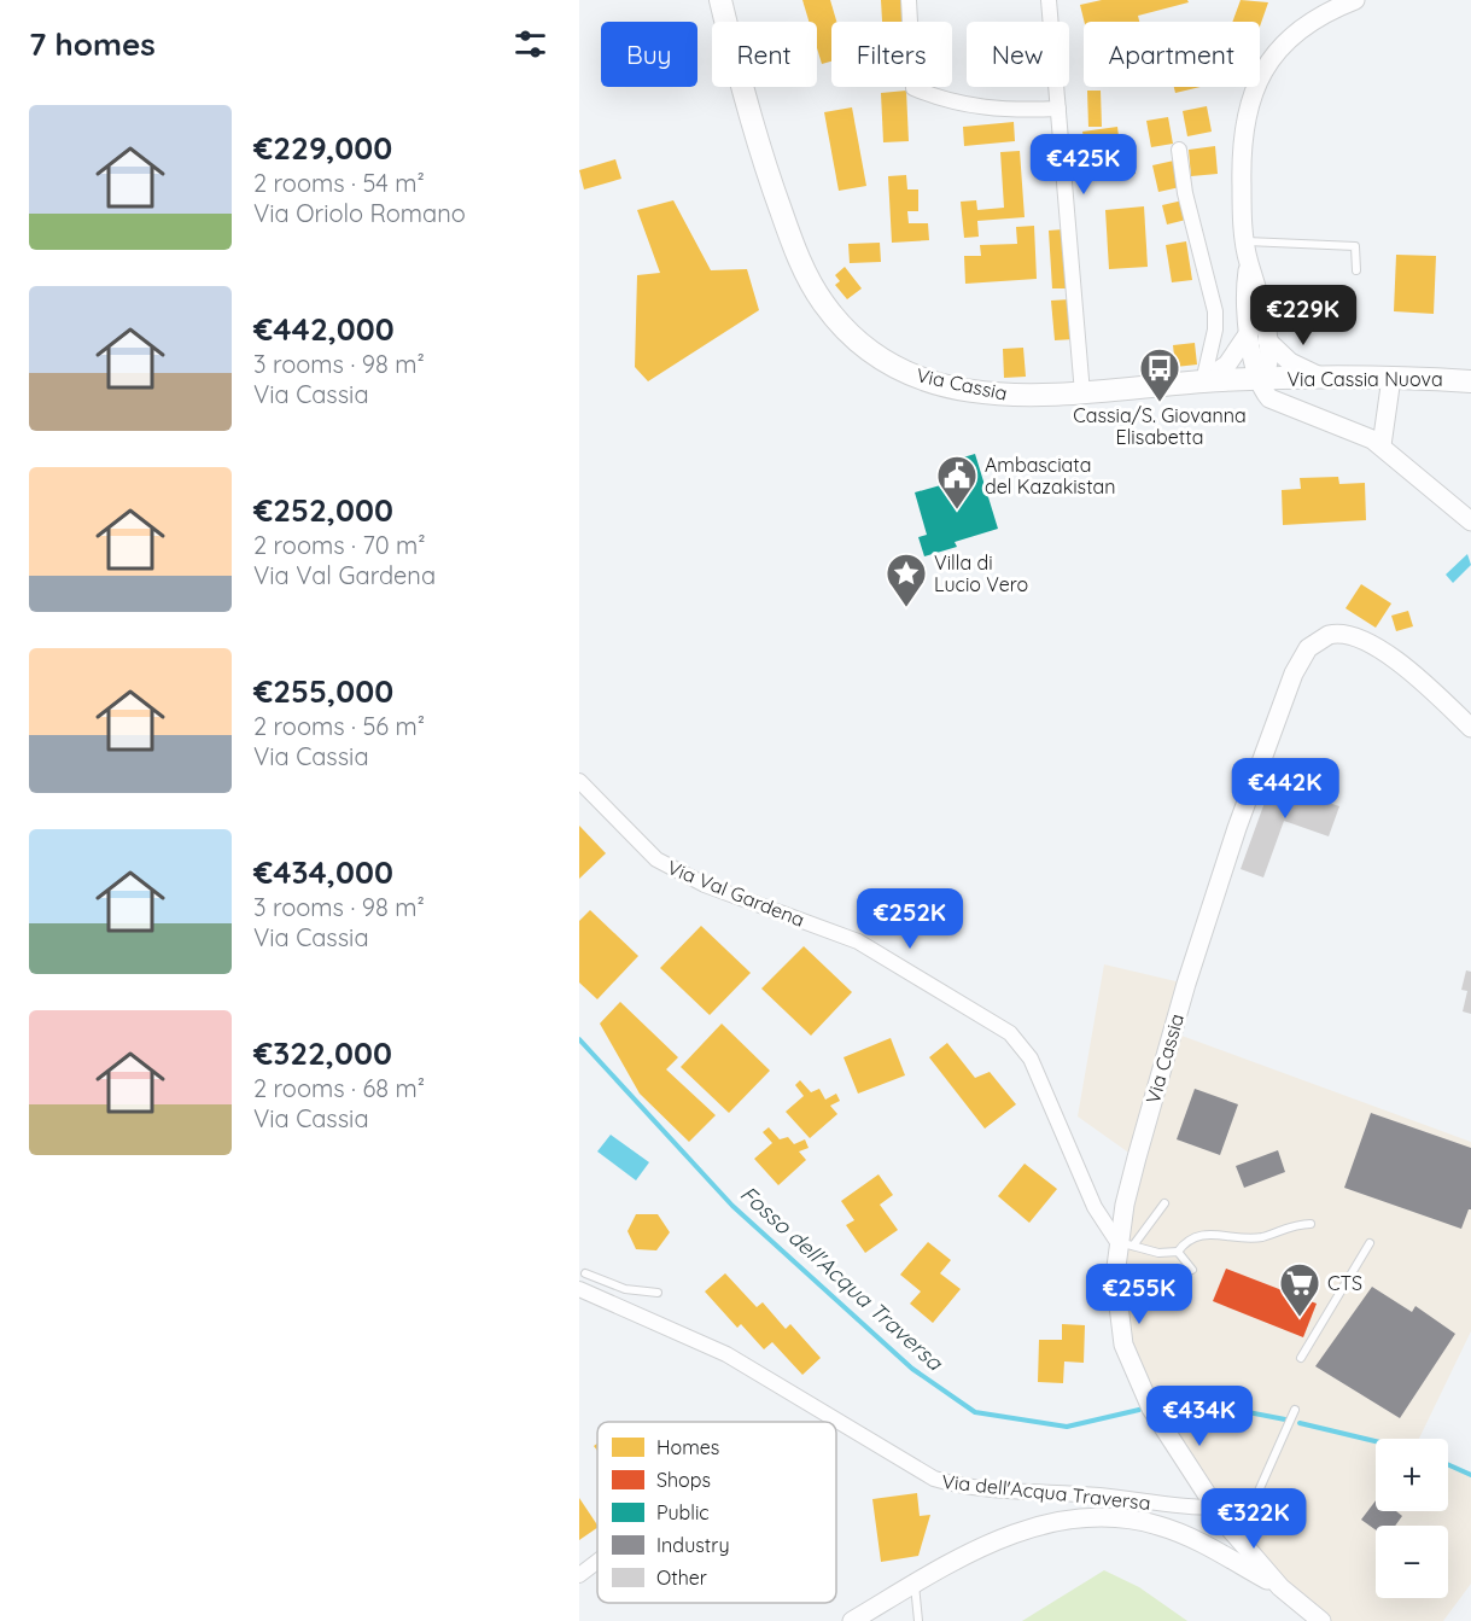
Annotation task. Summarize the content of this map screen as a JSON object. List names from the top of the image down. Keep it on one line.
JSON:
{"streets":{"main road":["Via Cassia Nuova","Via Cassia"],"street":["Via Val Gardena","Via dell'Acqua Traversa"]},"crossings":[["Via Cassia Nuova","Via Cassia"],["Via Cassia","Via Val Gardena"],["Via Cassia","Via dell'Acqua Traversa"]],"water":["Fosso dell'Acqua Traversa"],"places":{"bus stop":["Cassia/S. Giovanna Elisabetta"],"public building":["Ambasciata del Kazakistan"],"place":["Villa di Lucio Vero"],"supermarket":["CTS"]},"legend":["Homes","Shops","Public","Industry","Other"],"page":{"heading":"7 homes","chip":["Buy","Rent","Filters","New","Apartment"],"list":[{"name":"€229,000","note":"2 rooms · 54 m² · Via Oriolo Romano"},{"name":"€442,000","note":"3 rooms · 98 m² · Via Cassia"},{"name":"€252,000","note":"2 rooms · 70 m² · Via Val Gardena"},{"name":"€255,000","note":"2 rooms · 56 m² · Via Cassia"},{"name":"€434,000","note":"3 rooms · 98 m² · Via Cassia"},{"name":"€322,000","note":"2 rooms · 68 m² · Via Cassia"}],"price":["€425K","€229K","€442K","€252K","€255K","€434K","€322K"],"map_buttons":["+","−"]}}
